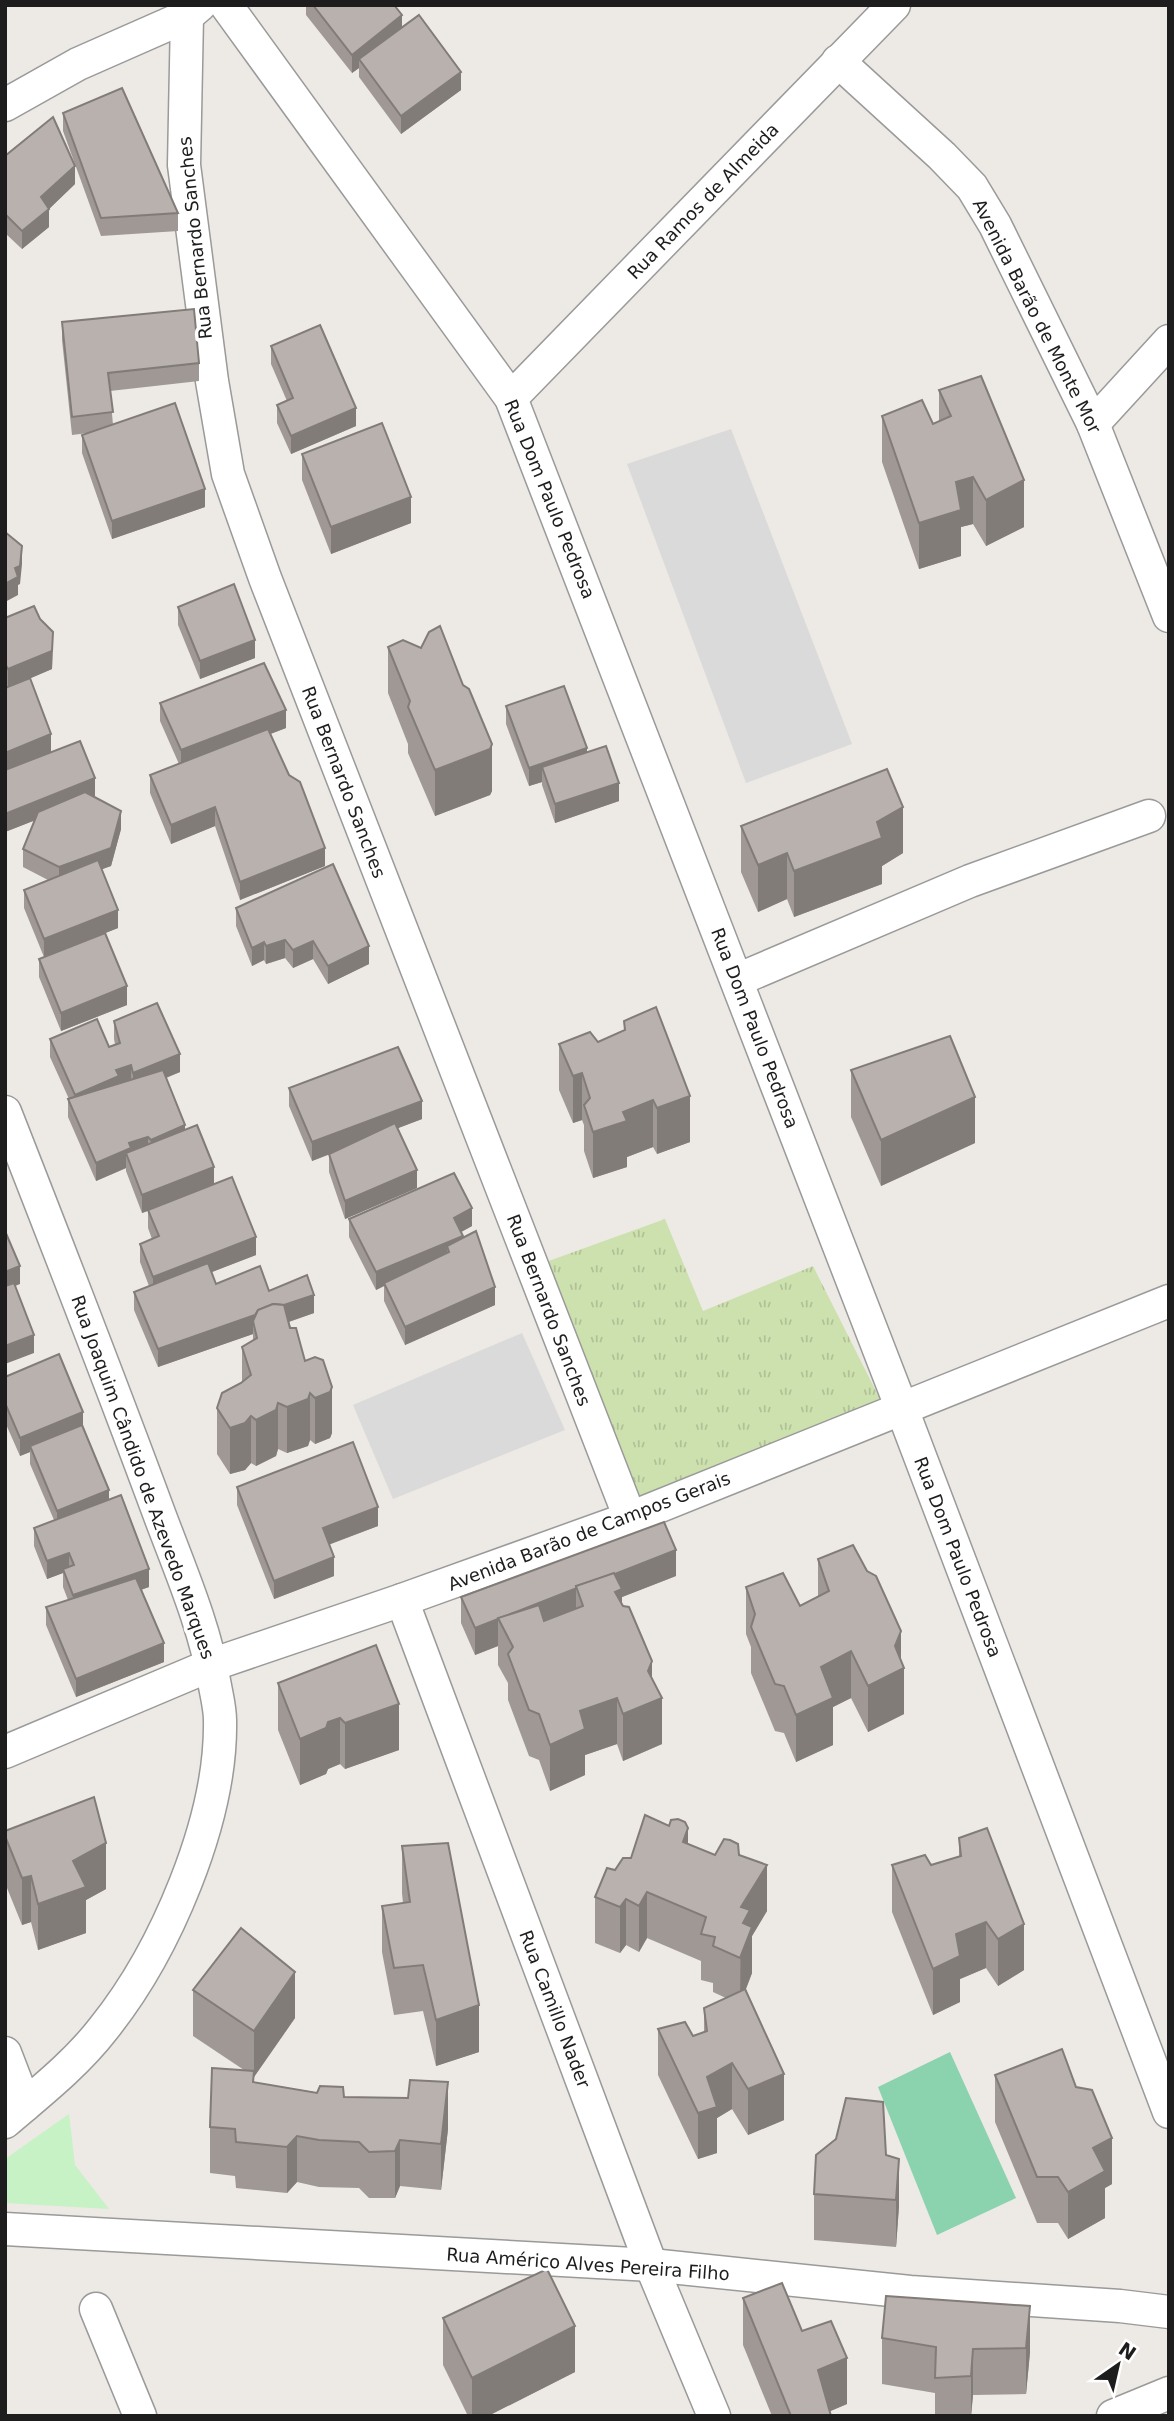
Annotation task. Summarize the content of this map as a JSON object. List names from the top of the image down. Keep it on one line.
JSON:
{"streets":{"street":["Rua Ramos de Almeida","Rua Bernardo Sanches","Avenida Barão de Monte Mor","Rua Dom Paulo Pedrosa","Rua Joaquim Cândido de Azevedo Marques","Avenida Barão de Campos Gerais","Rua Camillo Nader","Rua Américo Alves Pereira Filho"]},"crossings":[["Rua Ramos de Almeida","Avenida Barão de Monte Mor"],["Rua Ramos de Almeida","Rua Dom Paulo Pedrosa"],["Rua Bernardo Sanches","Avenida Barão de Campos Gerais"],["Rua Dom Paulo Pedrosa","Avenida Barão de Campos Gerais"],["Rua Joaquim Cândido de Azevedo Marques","Avenida Barão de Campos Gerais"],["Avenida Barão de Campos Gerais","Rua Camillo Nader"],["Rua Camillo Nader","Rua Américo Alves Pereira Filho"]],"north":"top right"}
